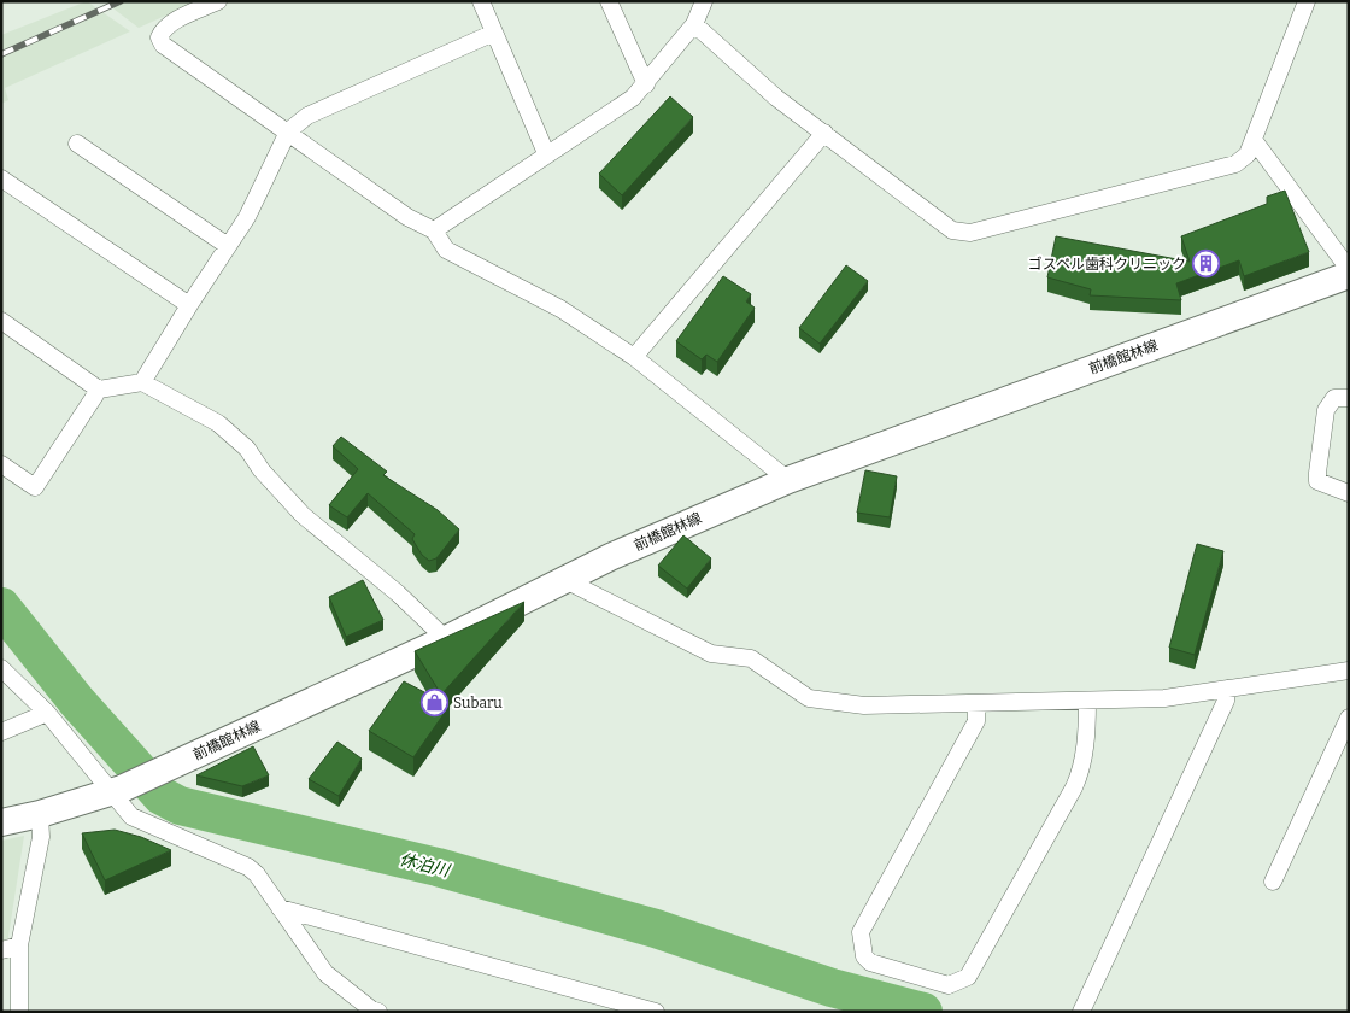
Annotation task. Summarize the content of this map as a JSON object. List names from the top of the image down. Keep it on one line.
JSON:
{"streets":{"main road":["前橋館林線"]},"water":["休泊川"],"places":{"building":["ゴスペル歯科クリニック"],"shop":["Subaru"]}}
